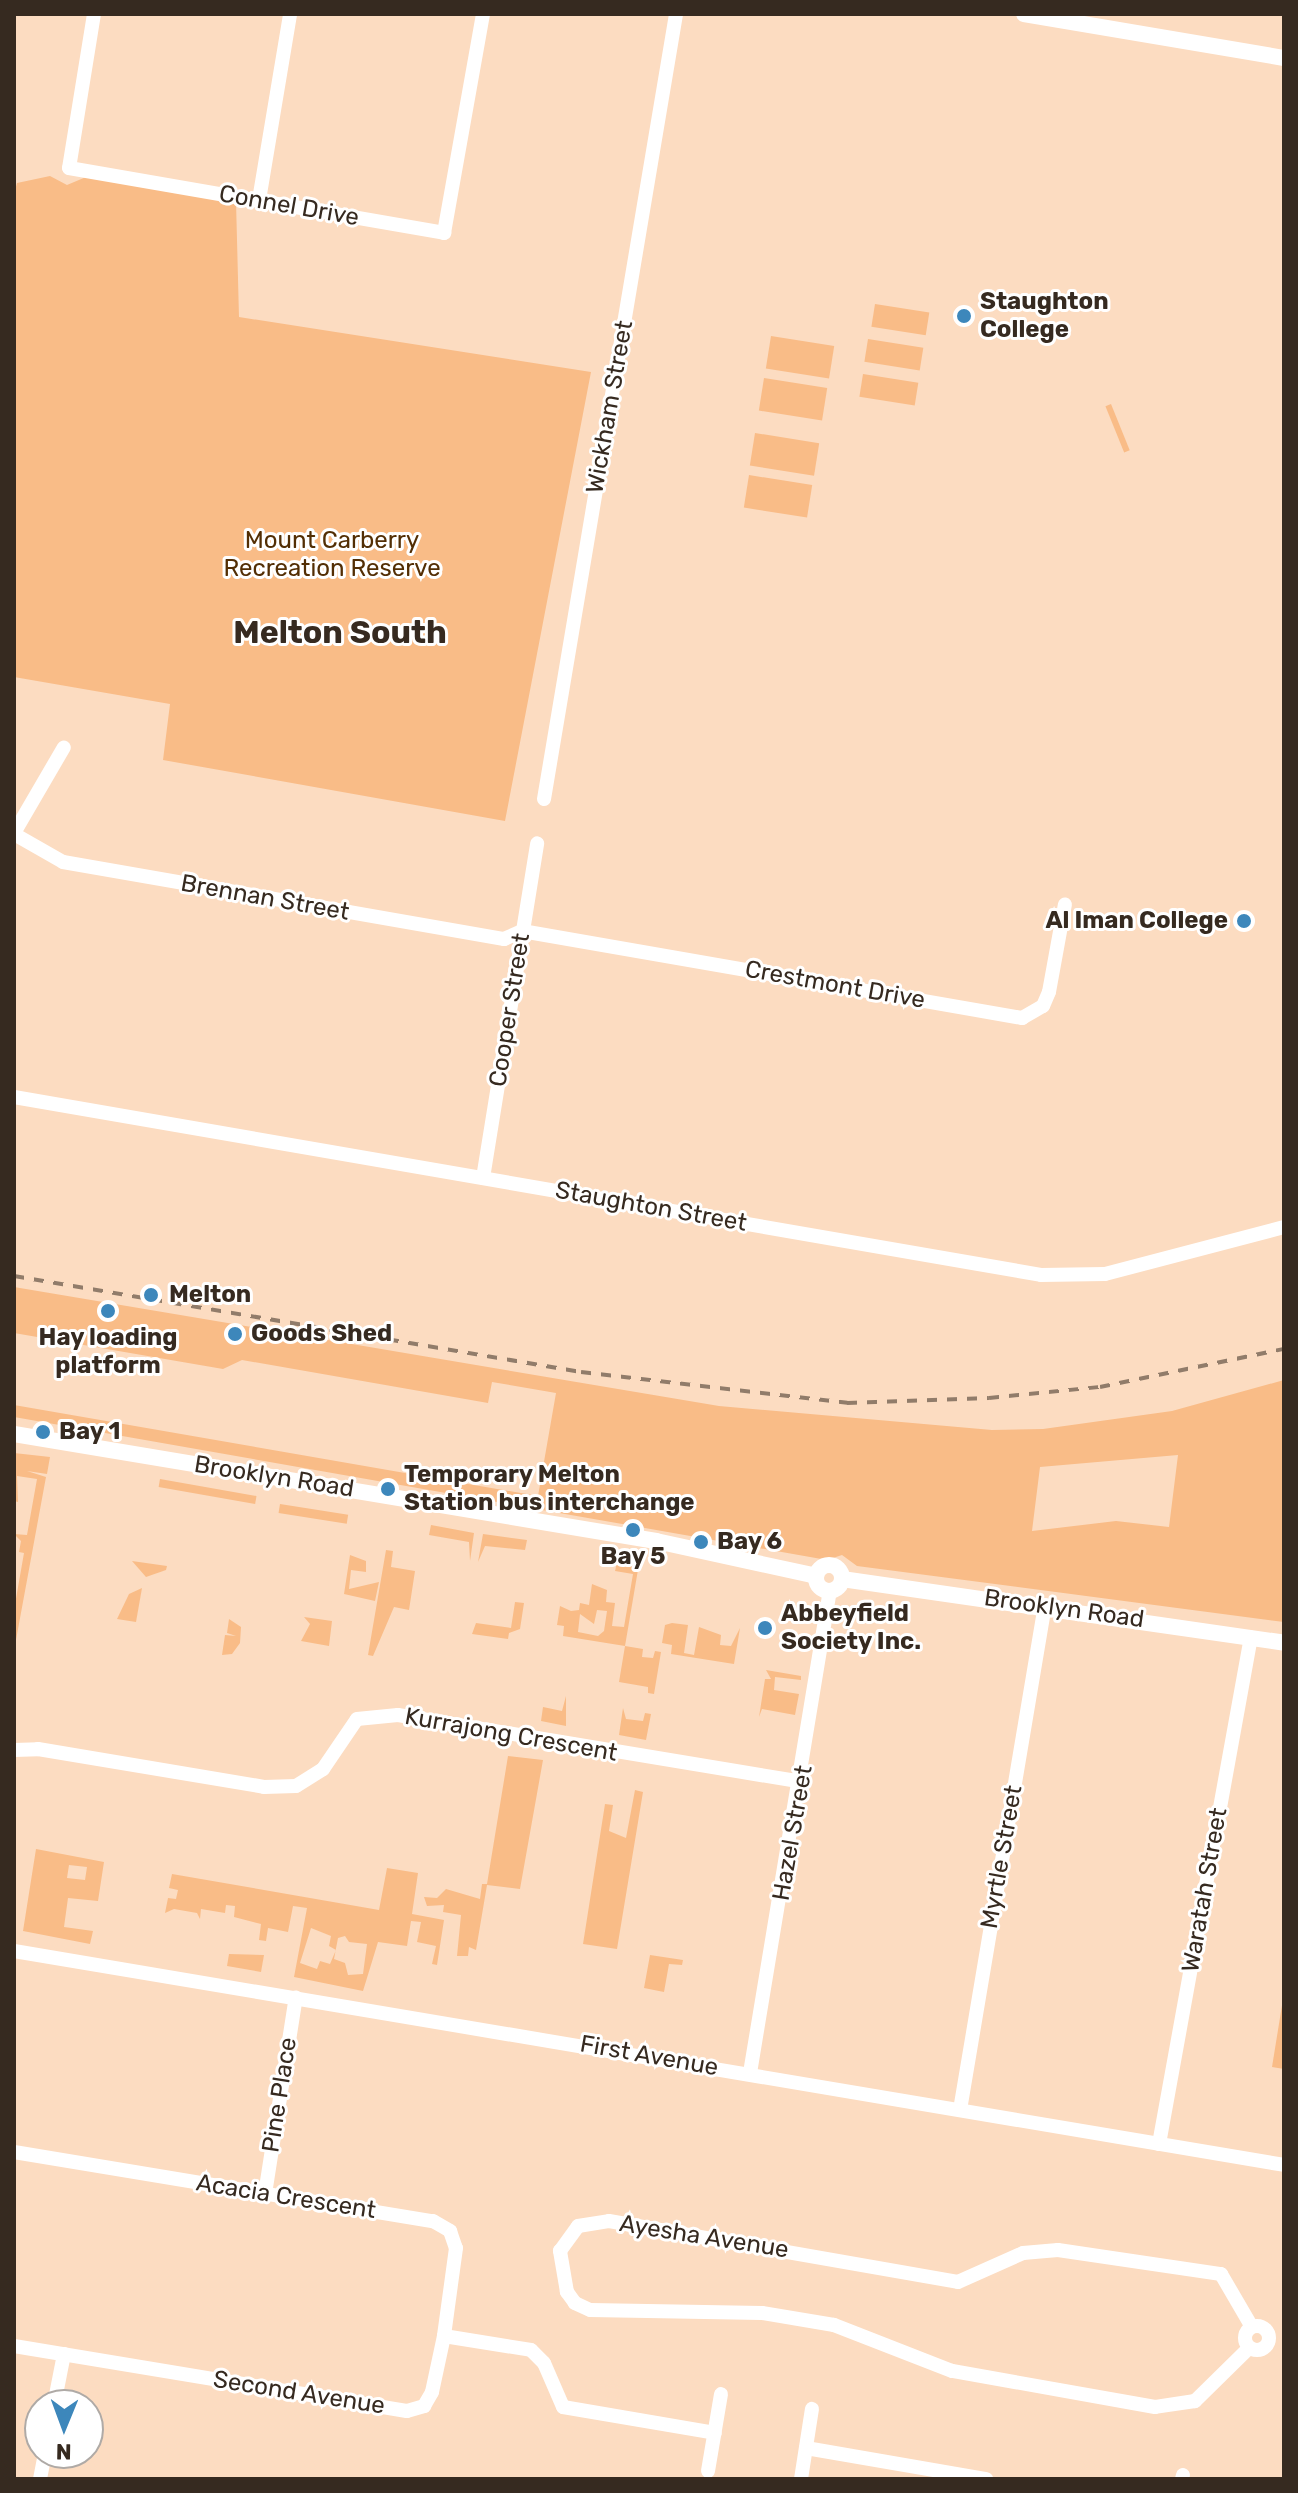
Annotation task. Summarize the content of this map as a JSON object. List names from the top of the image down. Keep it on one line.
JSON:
{"streets":{"street":["Connel Drive","Wickham Street","Brennan Street","Crestmont Drive","Cooper Street","Staughton Street","Brooklyn Road","Kurrajong Crescent","Hazel Street","Myrtle Street","Waratah Street","First Avenue","Pine Place","Acacia Crescent","Ayesha Avenue","Second Avenue"]},"crossings":[["Brennan Street","Crestmont Drive"],["Brennan Street","Cooper Street"],["Crestmont Drive","Cooper Street"],["Cooper Street","Staughton Street"],["Brooklyn Road","Hazel Street"],["Brooklyn Road","Myrtle Street"],["Brooklyn Road","Waratah Street"],["Kurrajong Crescent","Hazel Street"],["Hazel Street","First Avenue"],["Myrtle Street","First Avenue"],["Waratah Street","First Avenue"],["First Avenue","Pine Place"],["Pine Place","Acacia Crescent"],["Acacia Crescent","Second Avenue"]],"districts":["Melton South"],"parks":["Mount Carberry Recreation Reserve"],"places":["Staughton College","Al Iman College","Melton","Hay loading platform","Goods Shed","Bay 1","Temporary Melton Station bus interchange","Bay 5","Bay 6","Abbeyfield Society Inc."],"north":"bottom"}
